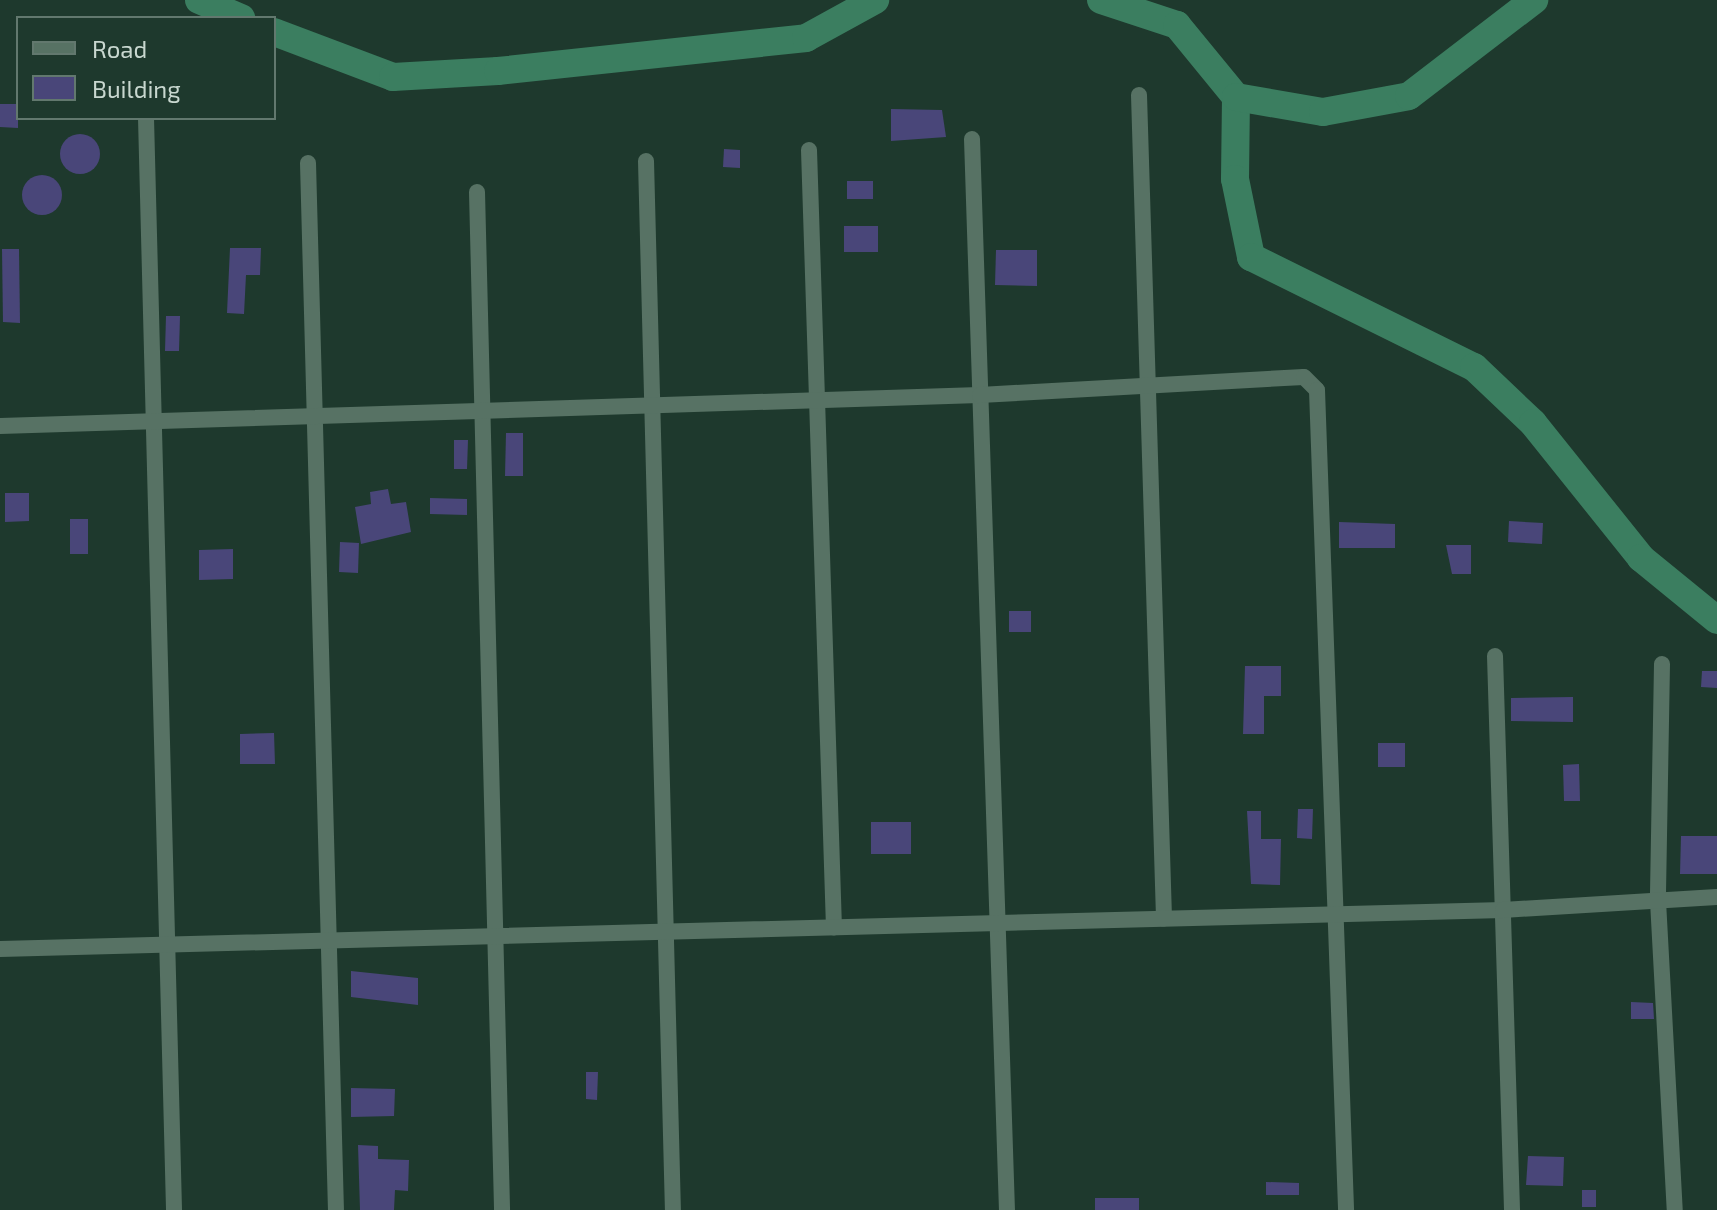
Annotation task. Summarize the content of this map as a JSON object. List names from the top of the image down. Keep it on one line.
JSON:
{"legend":["Road","Building"]}
